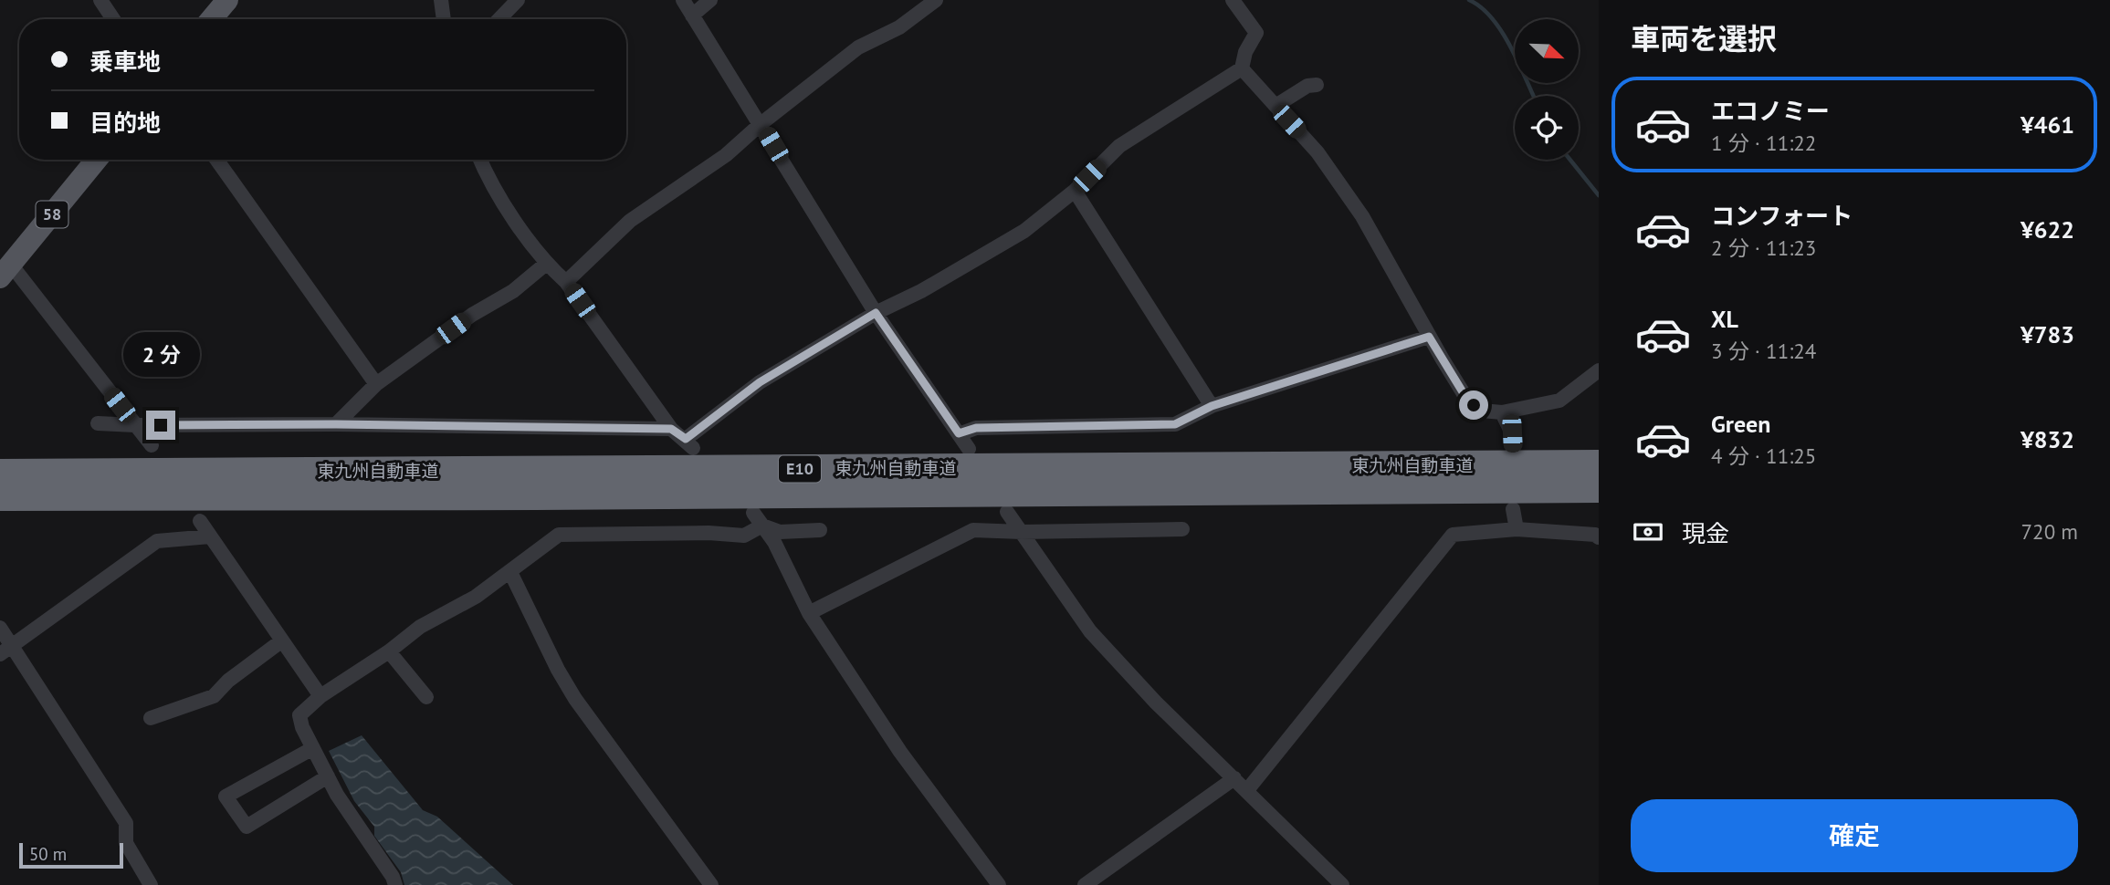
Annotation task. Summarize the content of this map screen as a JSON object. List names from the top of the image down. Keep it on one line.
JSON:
{"streets":{"highway":["東九州自動車道","E10"],"main road":["58"]},"scale_bar":"50 m","north":"bottom right","page":{"heading":"車両を選択","banner":["乗車地","目的地"],"list":[{"name":"エコノミー","note":"1 分 · 11:22","value":"¥461"},{"name":"コンフォート","note":"2 分 · 11:23","value":"¥622"},{"name":"XL","note":"3 分 · 11:24","value":"¥783"},{"name":"Green","note":"4 分 · 11:25","value":"¥832"}],"bubble":"2 分","pay":["現金","720 m"],"buttons":"確定","scale":"50 m"}}
